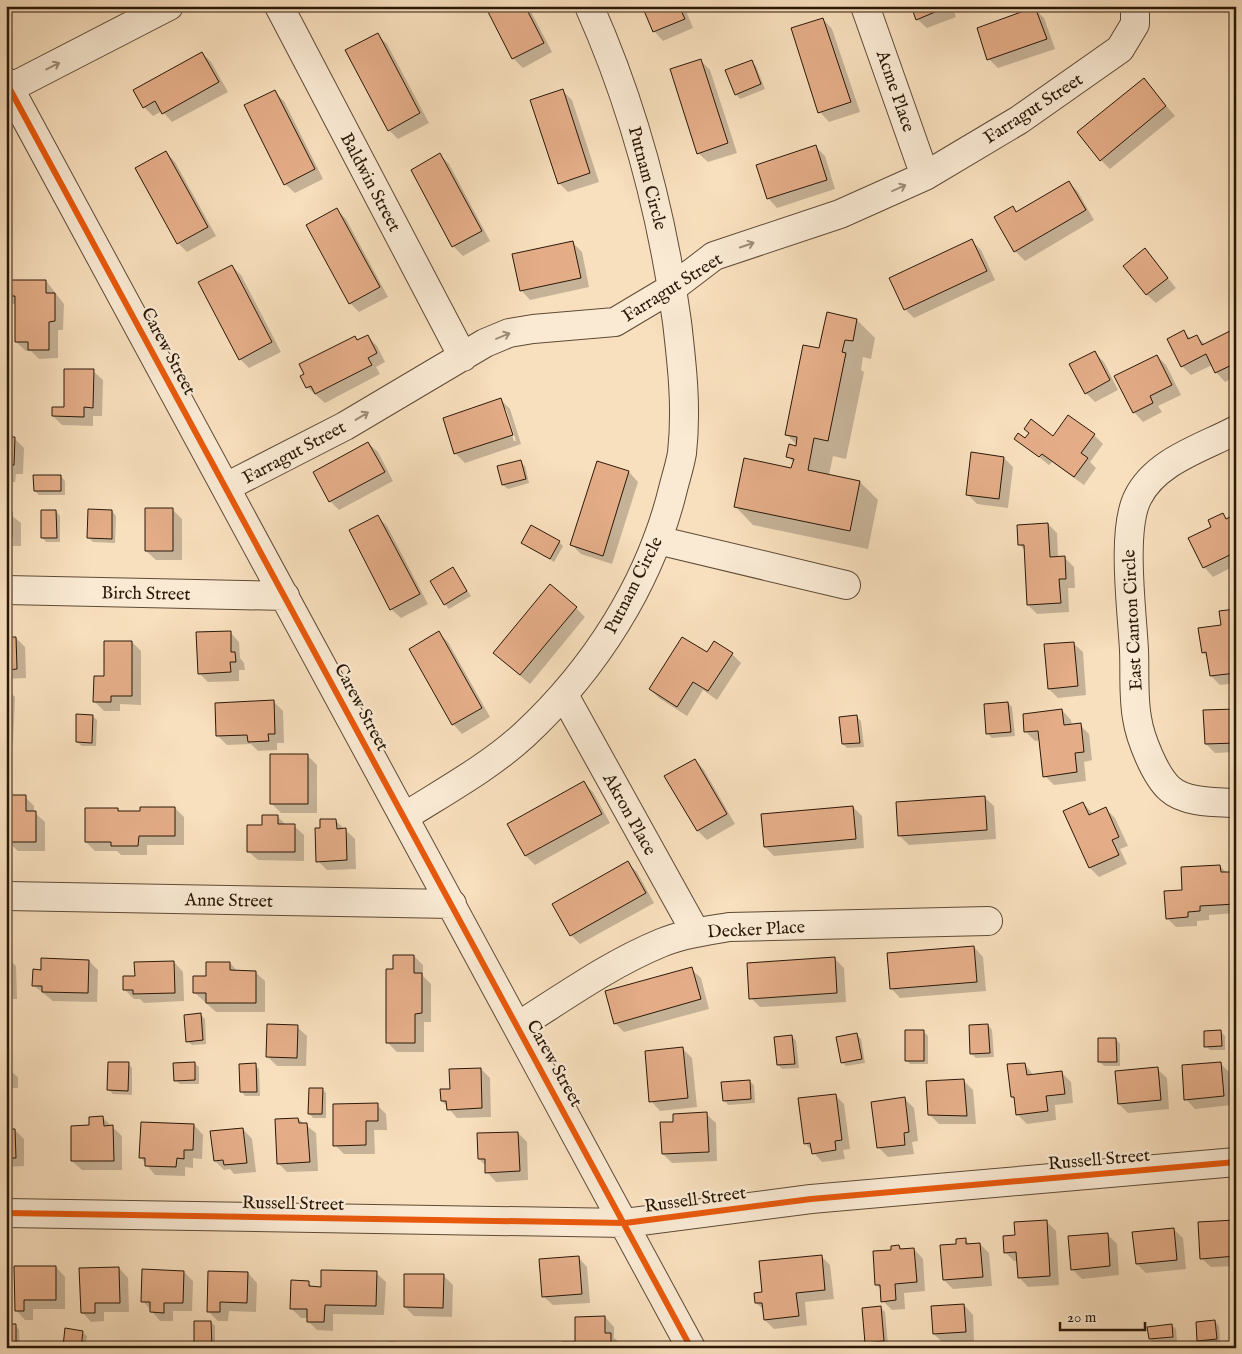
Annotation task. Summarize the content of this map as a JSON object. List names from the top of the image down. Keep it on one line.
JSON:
{"streets":{"street":["Acme Place","Farragut Street","Putnam Circle","Baldwin Street","Carew Street","Birch Street","East Canton Circle","Akron Place","Anne Street","Decker Place","Russell Street"]},"crossings":[["Acme Place","Farragut Street"],["Farragut Street","Putnam Circle"],["Farragut Street","Baldwin Street"],["Farragut Street","Carew Street"],["Putnam Circle","Carew Street"],["Putnam Circle","Akron Place"],["Carew Street","Birch Street"],["Carew Street","Anne Street"],["Carew Street","Decker Place"],["Carew Street","Russell Street"],["Akron Place","Decker Place"]],"one_way":["Farragut Street"],"scale_bar":"20 m"}
